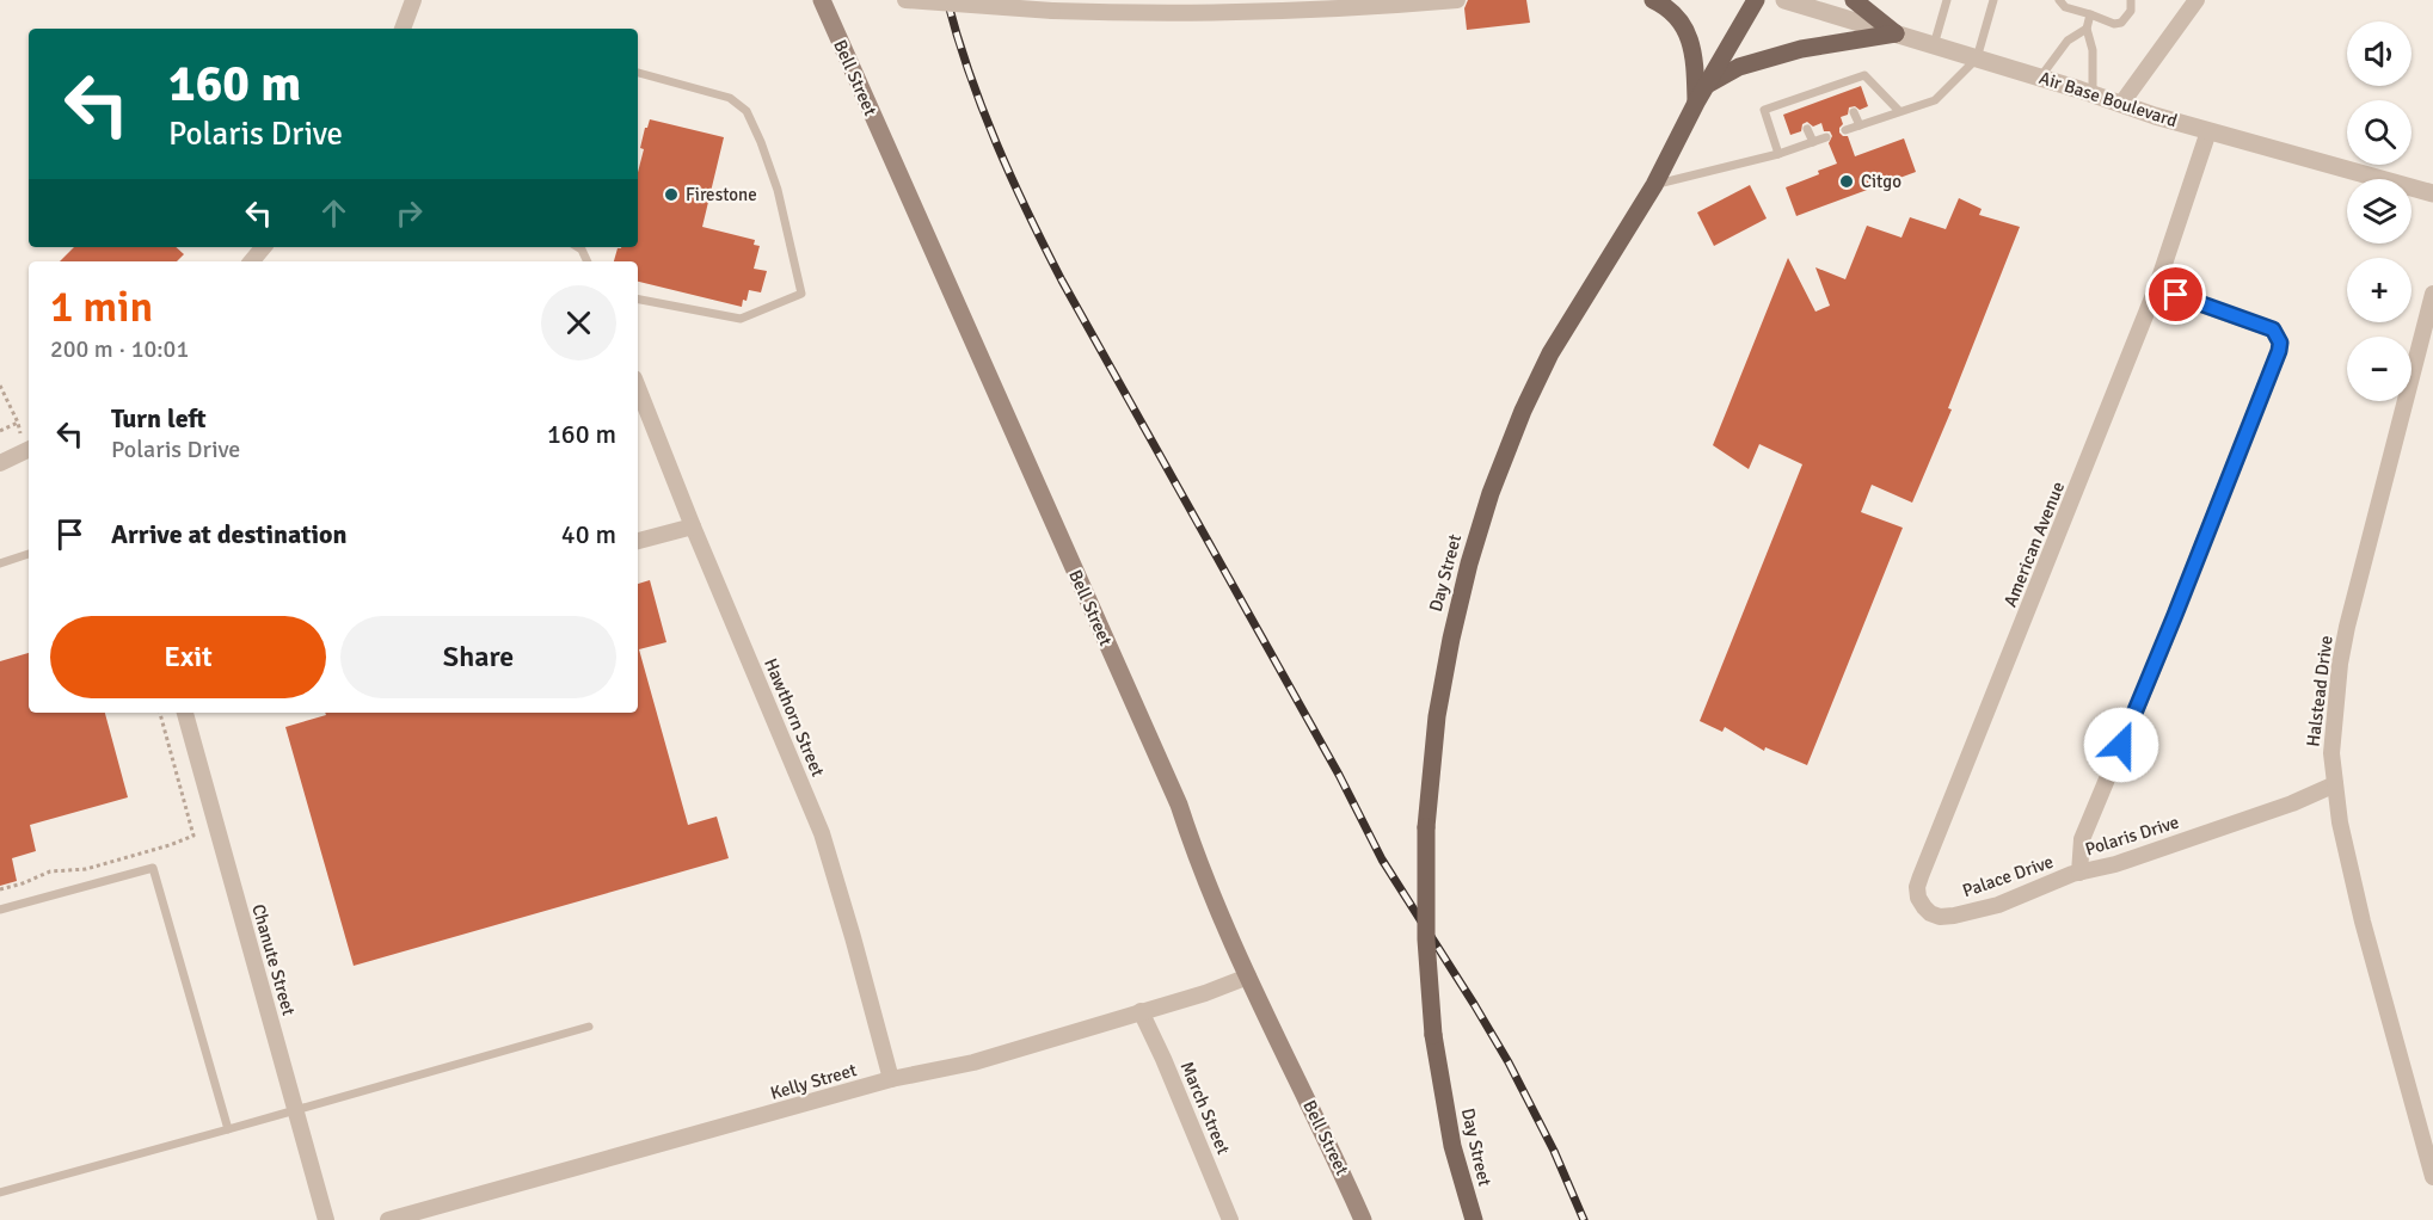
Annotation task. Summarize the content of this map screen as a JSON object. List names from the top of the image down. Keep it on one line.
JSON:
{"streets":{"main road":["Bell Street","Day Street"],"street":["Air Base Boulevard","American Avenue","Halstead Drive","Hawthorn Street","Polaris Drive","Palace Drive","Chanute Street","Kelly Street","March Street"]},"crossings":[["Bell Street","Kelly Street"],["Air Base Boulevard","American Avenue"],["American Avenue","Polaris Drive"],["American Avenue","Palace Drive"],["Halstead Drive","Polaris Drive"],["Hawthorn Street","Kelly Street"],["Polaris Drive","Palace Drive"],["Kelly Street","March Street"]],"places":["Citgo","Firestone"],"page":{"map_buttons":["+","−"],"turn":["160 m","Polaris Drive"],"heading":["1 min","200 m · 10:01"],"list":[{"name":"Turn left","note":"Polaris Drive","value":"160 m"},{"name":"Arrive at destination","value":"40 m"}],"buttons":["Exit","Share"]}}
